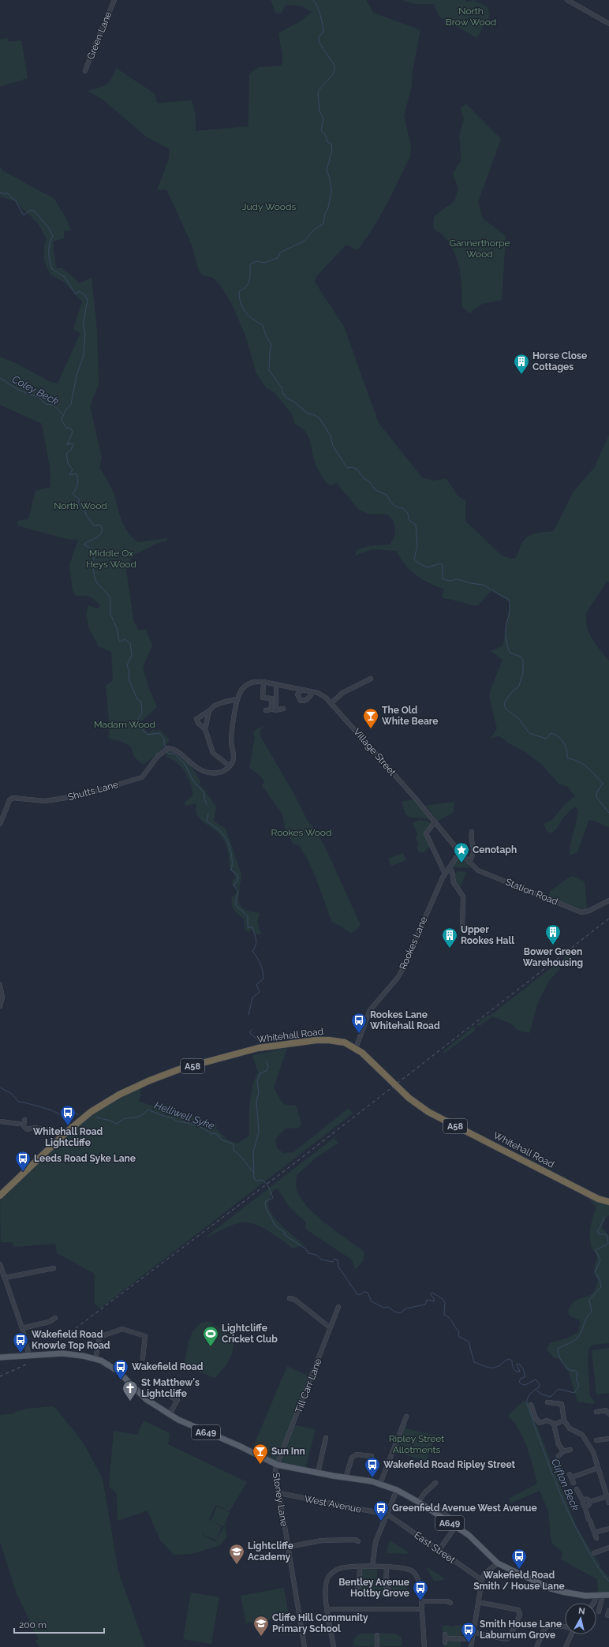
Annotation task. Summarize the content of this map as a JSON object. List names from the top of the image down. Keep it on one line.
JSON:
{"streets":{"highway":["Whitehall Road","A58"],"main road":["A649"],"street":["Green Lane","Village Street","Shutts Lane","Station Road","Rookes Lane","Till Carr Lane","Stoney Lane","West Avenue","East Street"]},"crossings":[["Village Street","Station Road"],["Village Street","Rookes Lane"],["Station Road","Rookes Lane"],["Rookes Lane","Whitehall Road"],["Till Carr Lane","A649"],["Till Carr Lane","Stoney Lane"],["A649","Stoney Lane"],["Stoney Lane","West Avenue"],["West Avenue","East Street"]],"water":["Coley Beck","Helliwell Syke","Clifton Beck"],"parks":["North Brow Wood","Judy Woods","Gannerthorpe Wood","North Wood","Middle Ox Heys Wood","Madam Wood","Rookes Wood","Ripley Street Allotments"],"places":{"building":["Horse Close Cottages","Bower Green Warehousing","Upper Rookes Hall"],"bar":["The Old White Beare","Sun Inn"],"place":["Cenotaph"],"bus stop":["Rookes Lane Whitehall Road","Whitehall Road Lightcliffe","Leeds Road Syke Lane","Wakefield Road Knowle Top Road","Wakefield Road","Wakefield Road Ripley Street","Greenfield Avenue West Avenue","Wakefield Road Smith / House Lane","Bentley Avenue Holtby Grove","Smith House Lane Laburnum Grove"],"sports":["Lightcliffe Cricket Club"],"church":["St Matthew's Lightcliffe"],"school or university":["Lightcliffe Academy","Cliffe Hill Community Primary School"]},"scale_bar":"200 m","north":"top"}
